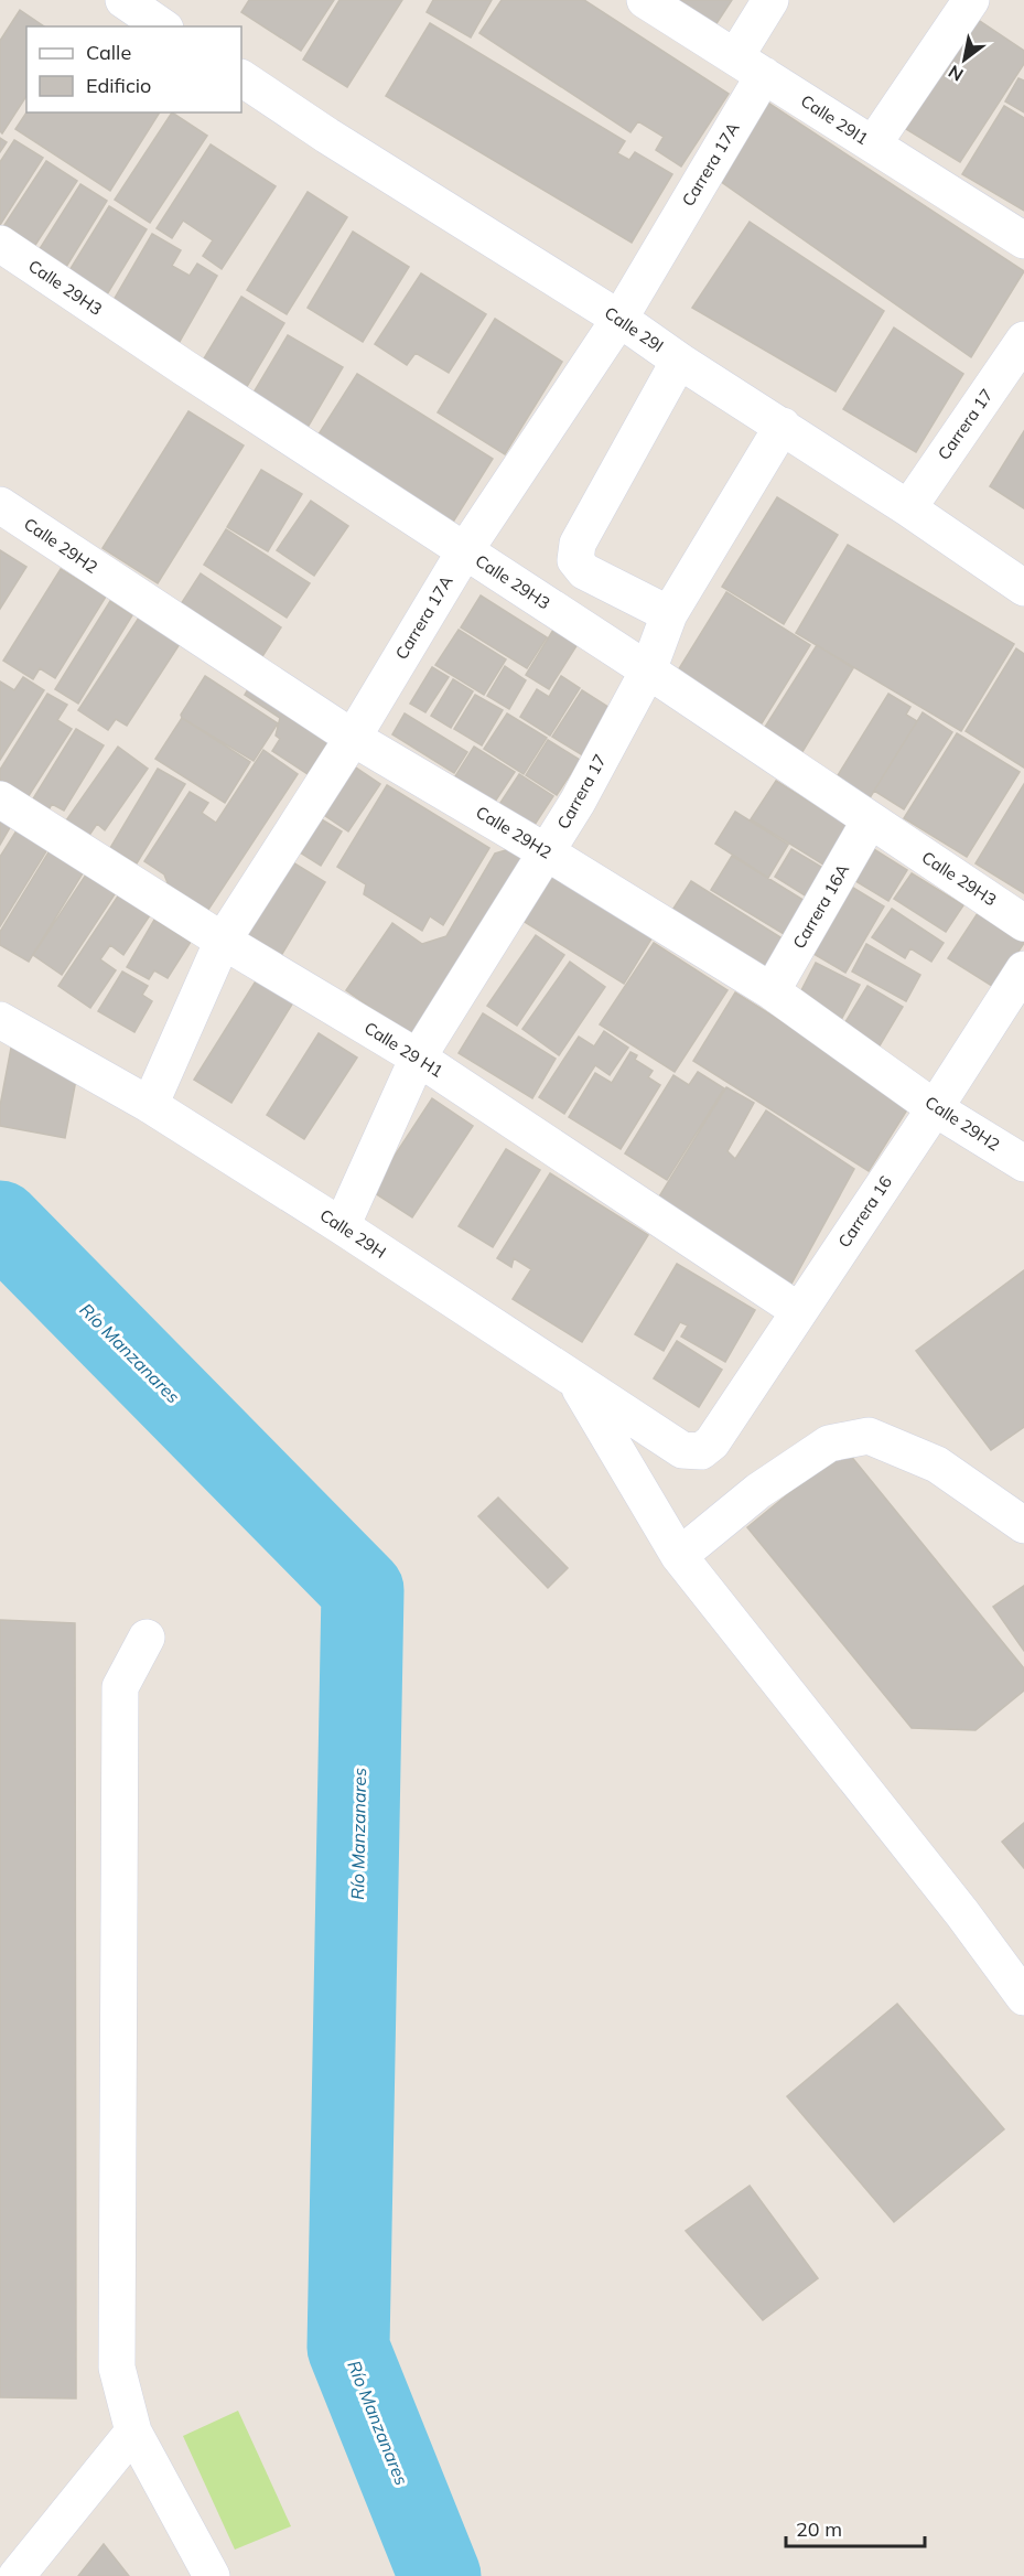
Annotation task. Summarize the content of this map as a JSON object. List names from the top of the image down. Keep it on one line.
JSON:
{"streets":{"street":["Calle 29I1","Carrera 17A","Calle 29H3","Calle 29I","Carrera 17","Calle 29H2","Carrera 16A","Calle 29 H1","Carrera 16","Calle 29H"]},"crossings":[["Calle 29I1","Carrera 17A"],["Carrera 17A","Calle 29H3"],["Carrera 17A","Calle 29I"],["Carrera 17A","Calle 29H2"],["Carrera 17A","Calle 29 H1"],["Carrera 17A","Calle 29H"],["Calle 29H3","Carrera 17"],["Calle 29H3","Carrera 16A"],["Calle 29I","Carrera 17"],["Carrera 17","Calle 29H2"],["Carrera 17","Calle 29 H1"],["Carrera 17","Calle 29H"],["Calle 29H2","Carrera 16A"],["Calle 29H2","Carrera 16"],["Calle 29 H1","Carrera 16"],["Carrera 16","Calle 29H"]],"water":["Río Manzanares"],"legend":["Calle","Edificio"],"scale_bar":"20 m","north":"bottom left"}
